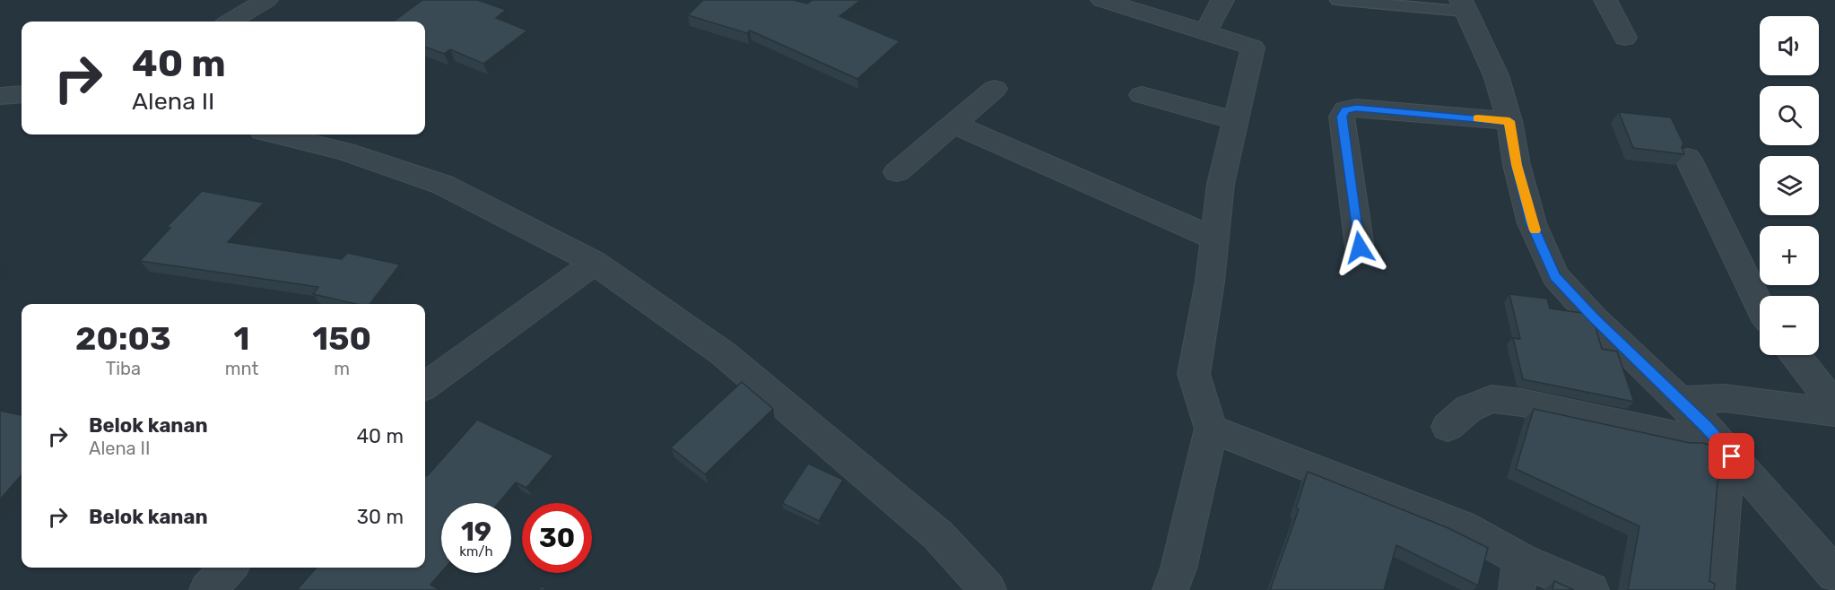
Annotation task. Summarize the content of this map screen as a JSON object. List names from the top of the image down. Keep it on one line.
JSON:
{"page":{"map_buttons":["+","−"],"turn":["40 m","Alena II"],"eta":["20:03","Tiba","1","mnt","150","m"],"list":[{"name":"Belok kanan","note":"Alena II","value":"40 m"},{"name":"Belok kanan","value":"30 m"}],"speed":"19 km/h","limit":"30"}}
